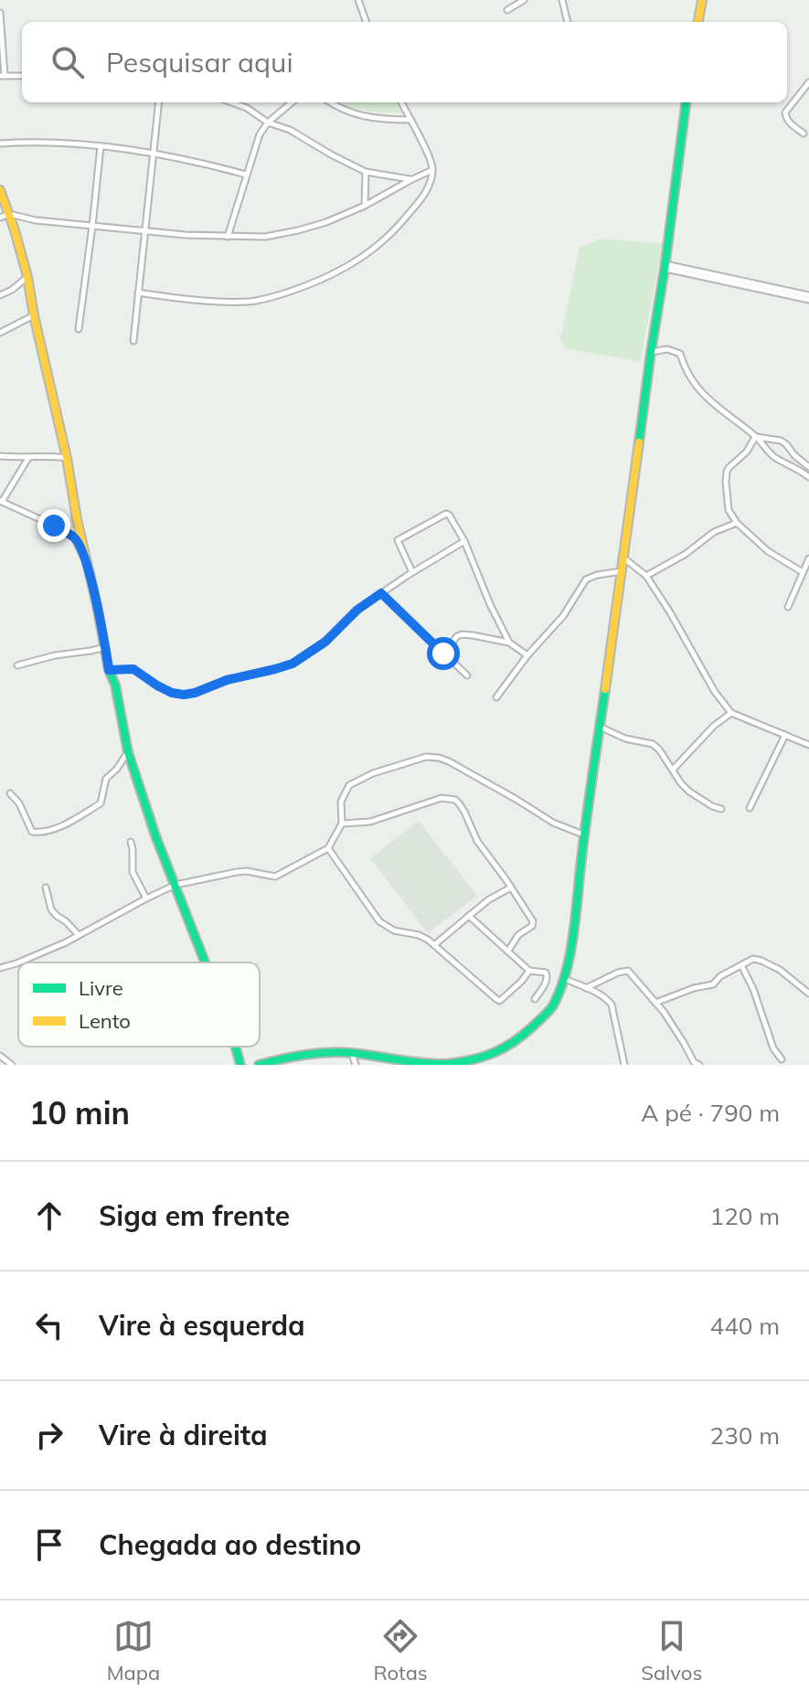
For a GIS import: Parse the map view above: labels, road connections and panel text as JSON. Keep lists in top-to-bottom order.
{
  "legend": ["Livre", "Lento"],
  "page": {
    "search": "Pesquisar aqui",
    "heading": ["10 min", "A pé · 790 m"],
    "list": [
      ["Siga em frente", "120 m"],
      ["Vire à esquerda", "440 m"],
      ["Vire à direita", "230 m"],
      "Chegada ao destino"
    ],
    "nav": ["Mapa", "Rotas", "Salvos"]
  }
}
